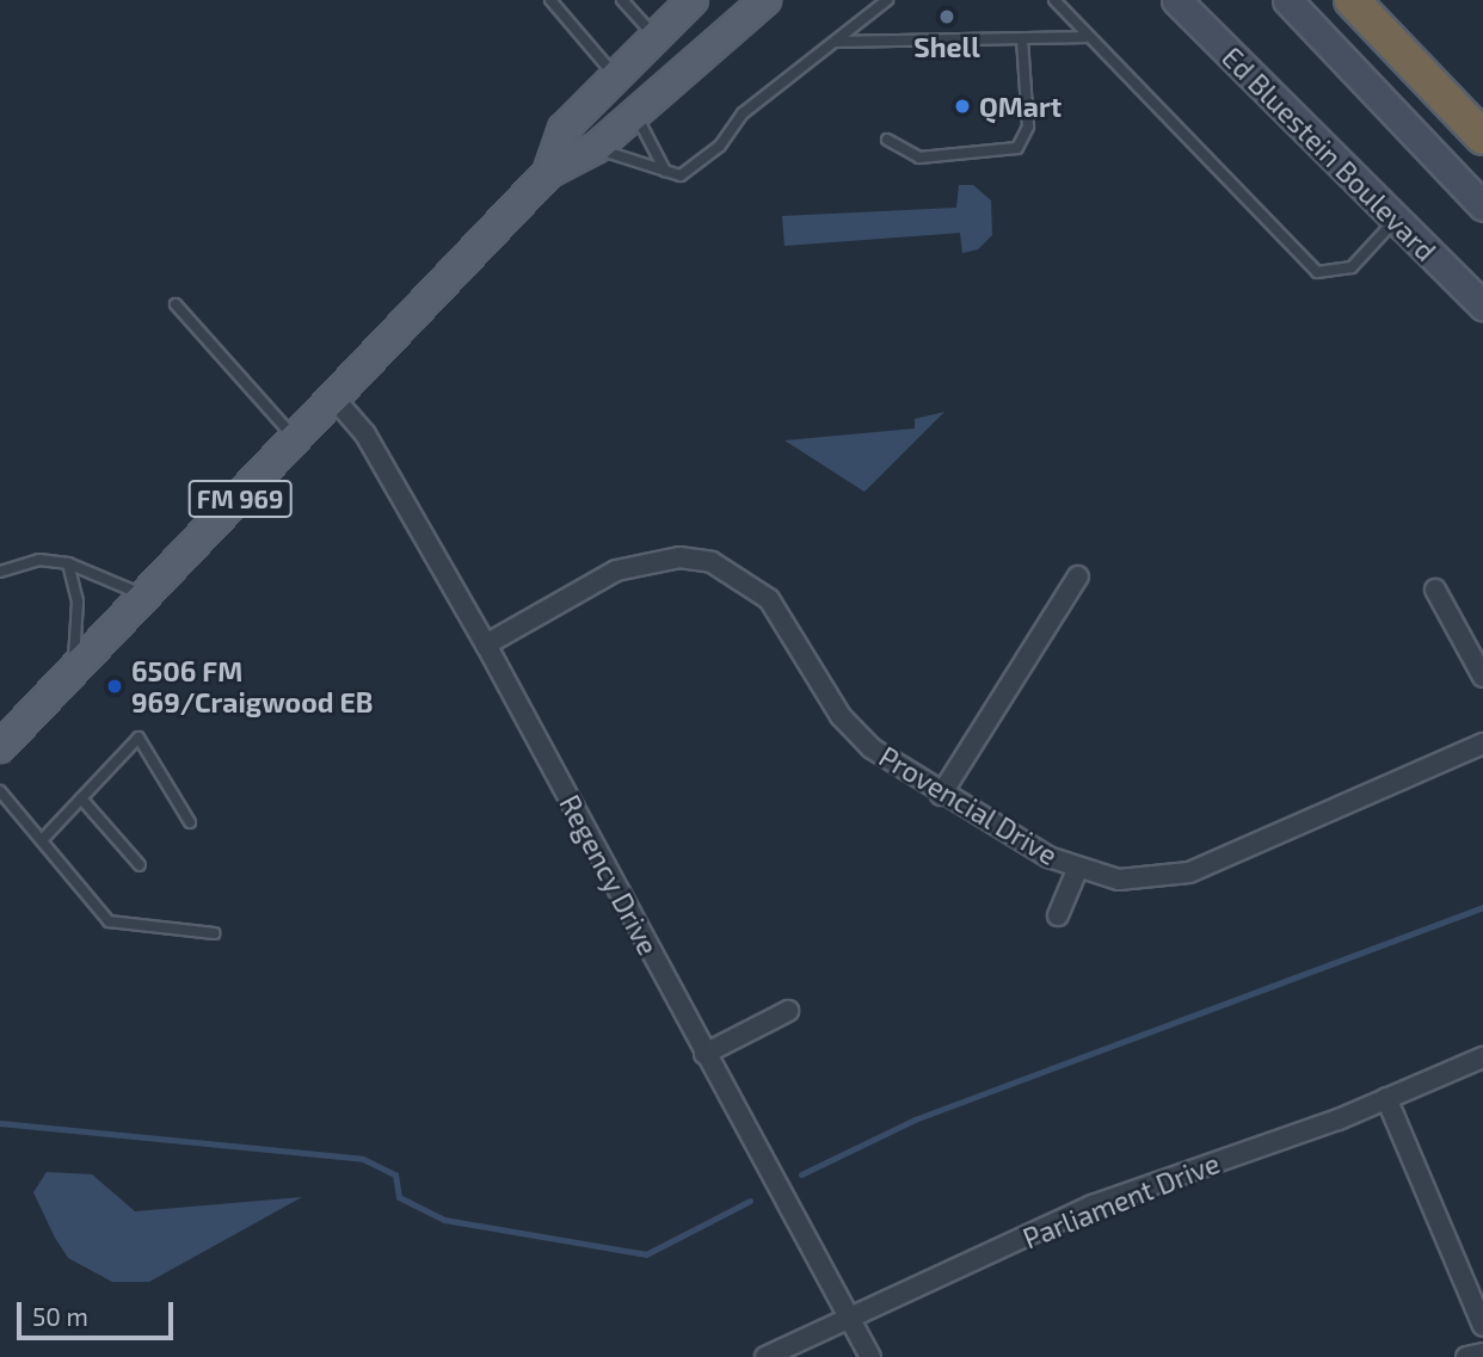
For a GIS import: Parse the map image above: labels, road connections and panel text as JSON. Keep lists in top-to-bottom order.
{
  "streets": {
    "main road": ["Ed Bluestein Boulevard", "FM 969"],
    "street": ["Provencial Drive", "Regency Drive", "Parliament Drive"]
  },
  "crossings": [
    ["FM 969", "Regency Drive"],
    ["Provencial Drive", "Regency Drive"],
    ["Regency Drive", "Parliament Drive"]
  ],
  "places": ["Shell", "QMart", "6506 FM 969/Craigwood EB"],
  "scale_bar": "50 m"
}
